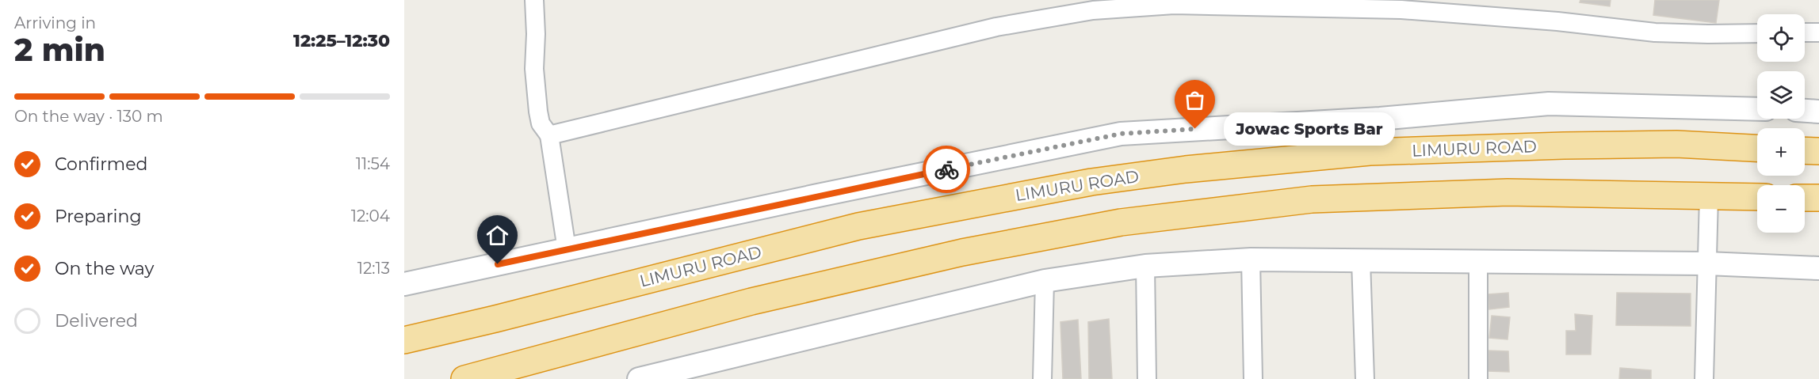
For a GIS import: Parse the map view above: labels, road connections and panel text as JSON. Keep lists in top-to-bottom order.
{
  "streets": {
    "highway": ["LIMURU ROAD"]
  },
  "places": ["Jowac Sports Bar"],
  "page": {
    "heading": ["2 min", "Arriving in", "12:25–12:30"],
    "map_buttons": ["+", "−"],
    "bar": "On the way · 130 m",
    "bubble": "Jowac Sports Bar",
    "list": [
      ["Confirmed", "11:54"],
      ["Preparing", "12:04"],
      ["On the way", "12:13"],
      "Delivered"
    ]
  }
}
